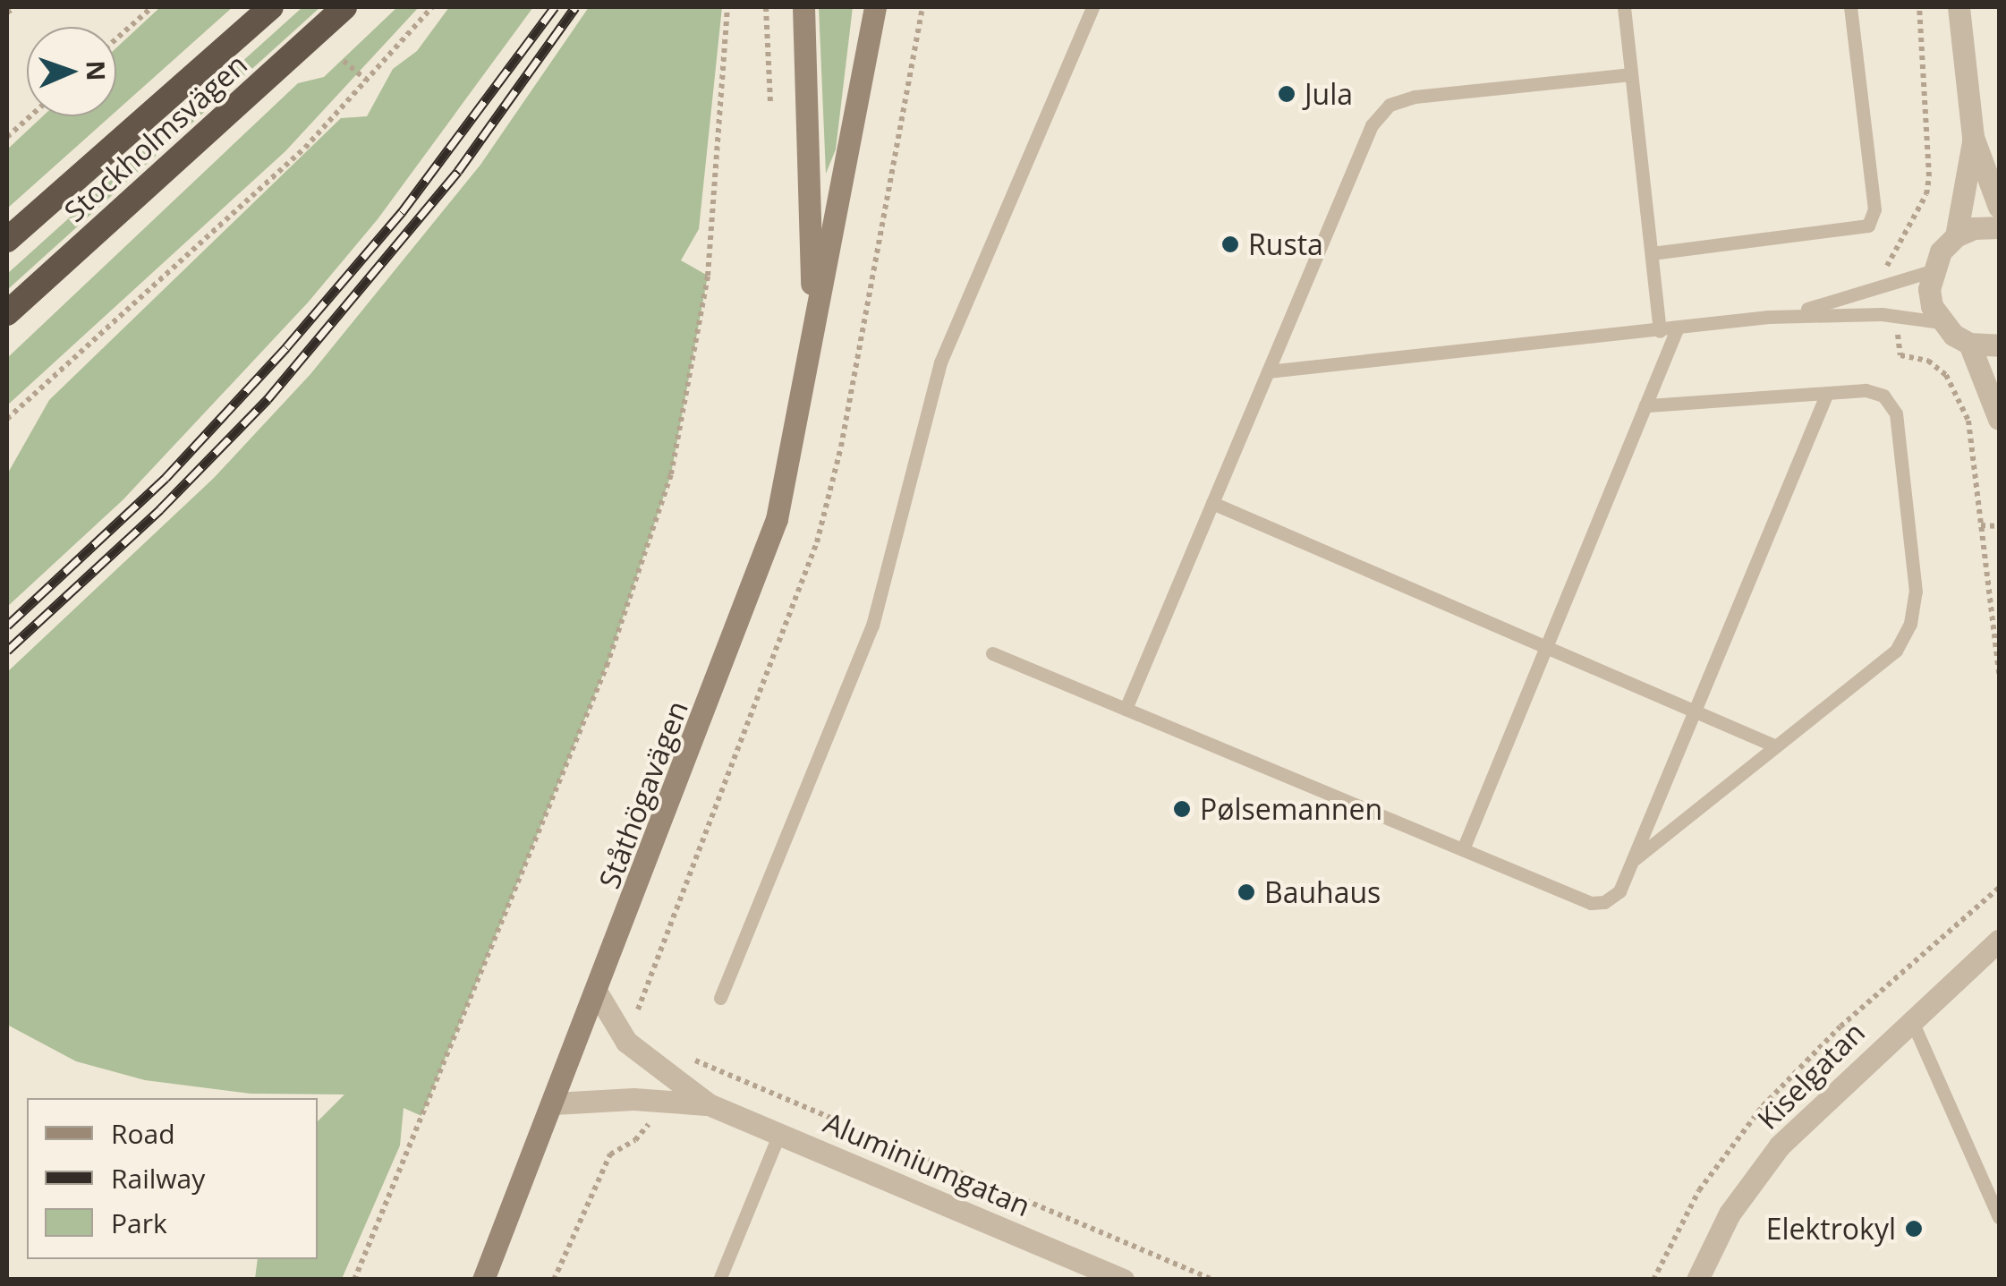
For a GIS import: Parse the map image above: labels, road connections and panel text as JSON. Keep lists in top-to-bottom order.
{
  "streets": {
    "highway": ["Stockholmsvägen"],
    "main road": ["Ståthögavägen"],
    "street": ["Kiselgatan", "Aluminiumgatan"]
  },
  "crossings": [
    ["Ståthögavägen", "Aluminiumgatan"]
  ],
  "places": [
    "Jula",
    "Rusta",
    "Pølsemannen",
    "Bauhaus",
    "Elektrokyl"
  ],
  "legend": ["Road", "Railway", "Park"],
  "north": "right"
}
